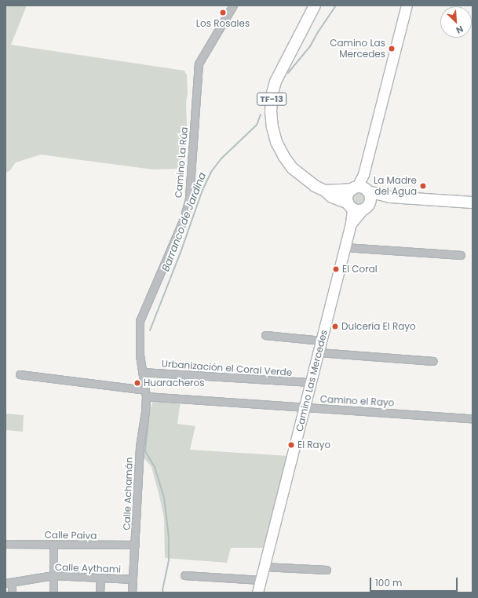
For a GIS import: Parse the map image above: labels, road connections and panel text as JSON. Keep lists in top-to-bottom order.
{
  "streets": {
    "main road": ["TF-13", "Camino Las Mercedes"],
    "street": [
      "Camino La Rúa",
      "Urbanización el Coral Verde",
      "Camino el Rayo",
      "Calle Achamán",
      "Calle Paiva",
      "Calle Aythami"
    ]
  },
  "crossings": [
    ["TF-13", "Camino Las Mercedes"],
    ["Camino La Rúa", "Urbanización el Coral Verde"],
    ["Camino La Rúa", "Camino el Rayo"],
    ["Camino La Rúa", "Calle Achamán"],
    ["Urbanización el Coral Verde", "Camino Las Mercedes"],
    ["Camino Las Mercedes", "Camino el Rayo"],
    ["Camino el Rayo", "Calle Achamán"],
    ["Calle Achamán", "Calle Paiva"],
    ["Calle Achamán", "Calle Aythami"]
  ],
  "water": ["Barranco de Jardina"],
  "places": [
    "Los Rosales",
    "Camino Las Mercedes",
    "La Madre del Agua",
    "El Coral",
    "Dulcería El Rayo",
    "Huaracheros",
    "El Rayo"
  ],
  "scale_bar": "100 m",
  "north": "bottom right"
}
